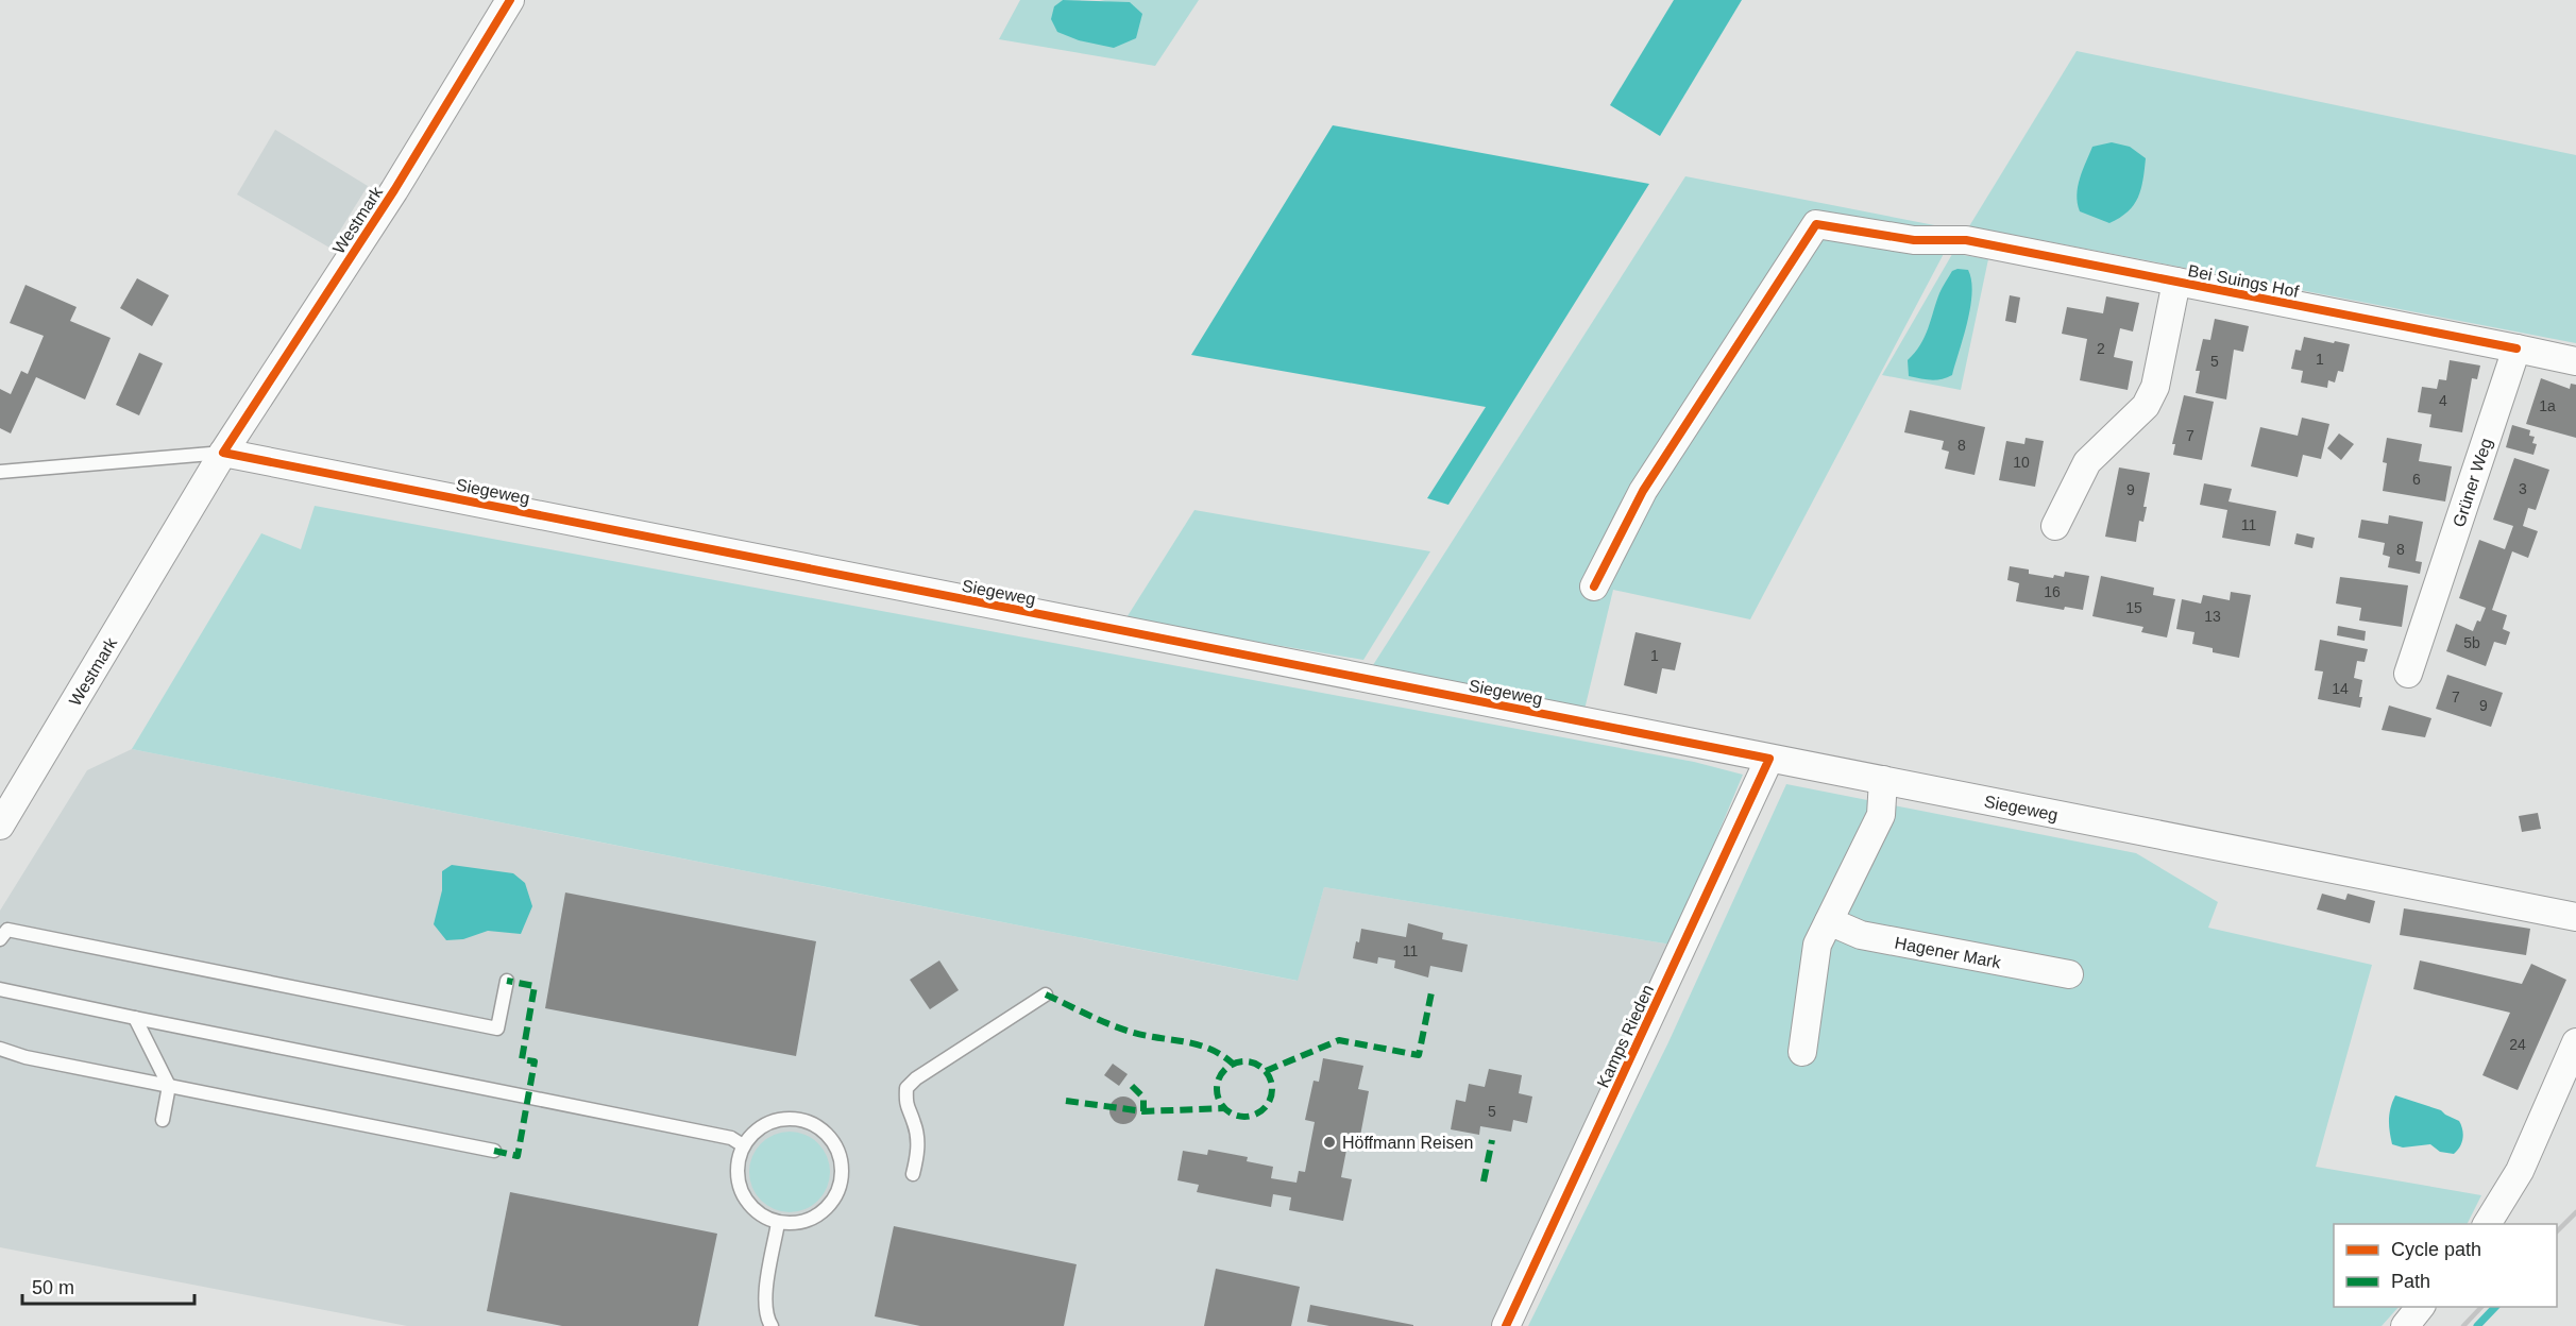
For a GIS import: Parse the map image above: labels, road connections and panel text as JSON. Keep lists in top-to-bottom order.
{
  "streets": {
    "street": [
      "Westmark",
      "Bei Suings Hof",
      "Grüner Weg",
      "Siegeweg",
      "Hagener Mark",
      "Kamps Rieden"
    ]
  },
  "crossings": [
    ["Westmark", "Siegeweg"],
    ["Bei Suings Hof", "Grüner Weg"],
    ["Siegeweg", "Kamps Rieden"]
  ],
  "places": ["Höffmann Reisen"],
  "house_numbers": [
    "2",
    "1",
    "5",
    "4",
    "1a",
    "7",
    "8",
    "10",
    "6",
    "3",
    "9",
    "11",
    "8",
    "16",
    "15",
    "13",
    "5b",
    "1",
    "14",
    "7",
    "9",
    "11",
    "24",
    "5"
  ],
  "legend": ["Cycle path", "Path"],
  "scale_bar": "50 m"
}
